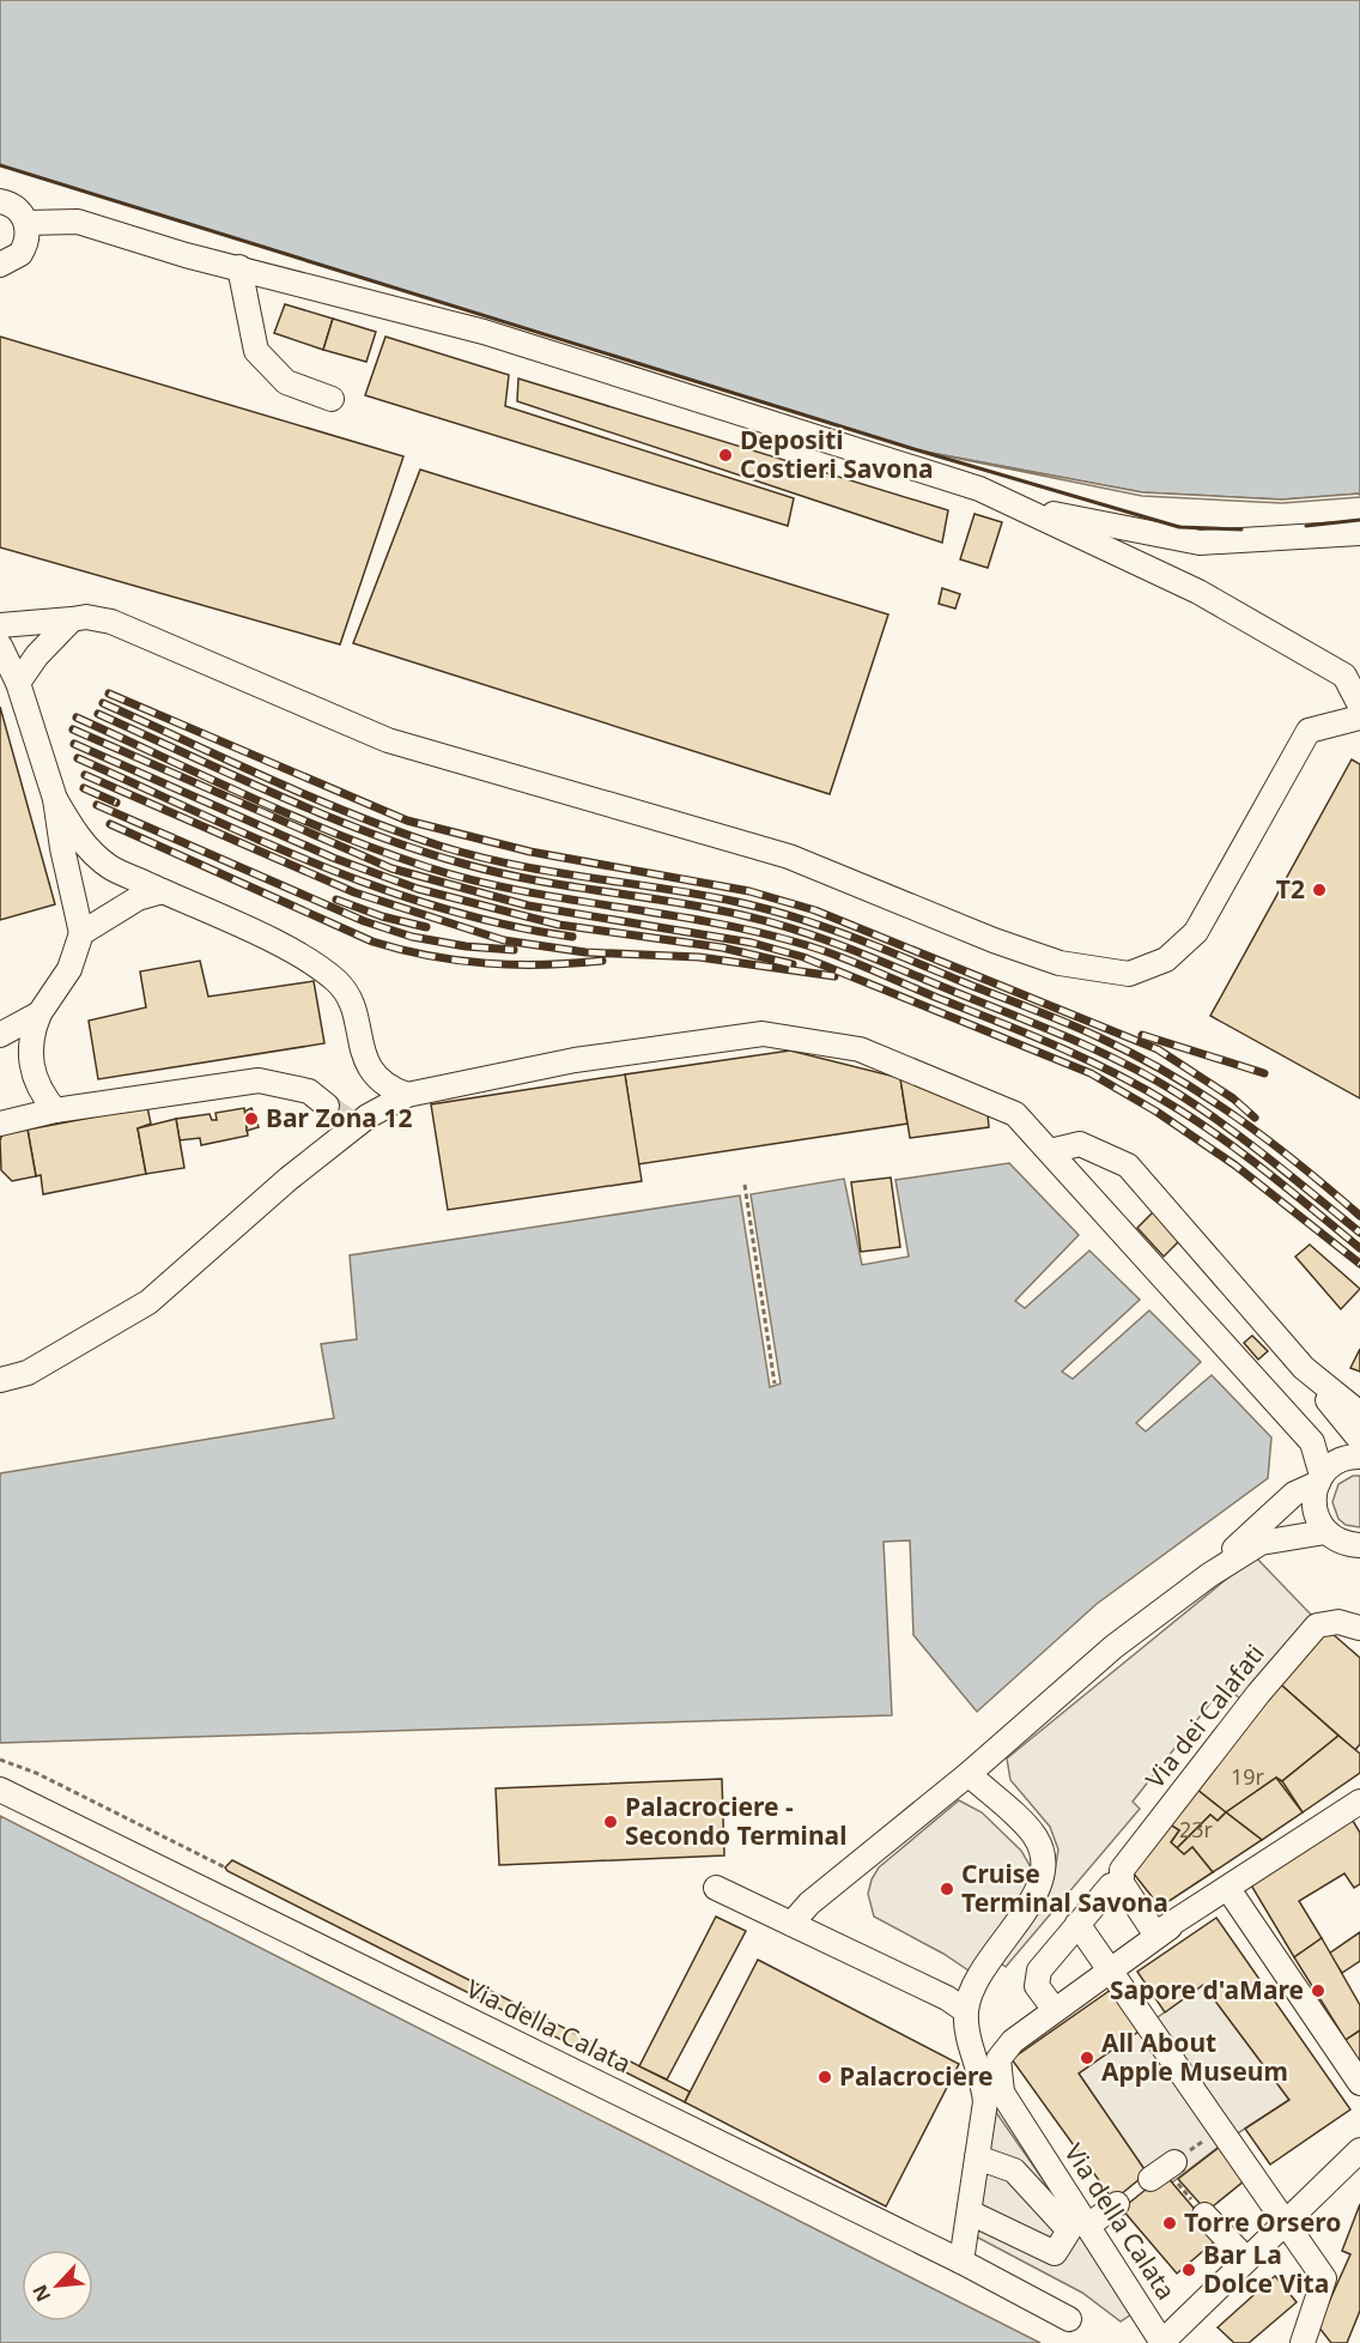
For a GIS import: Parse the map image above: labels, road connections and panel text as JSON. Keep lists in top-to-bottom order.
{
  "streets": {
    "street": ["Via dei Calafati", "Via della Calata"]
  },
  "places": [
    "Depositi Costieri Savona",
    "T2",
    "Bar Zona 12",
    "Palacrociere - Secondo Terminal",
    "Cruise Terminal Savona",
    "Sapore d'aMare",
    "All About Apple Museum",
    "Palacrociere",
    "Torre Orsero",
    "Bar La Dolce Vita"
  ],
  "house_numbers": ["19r", "23r"],
  "north": "bottom left"
}
